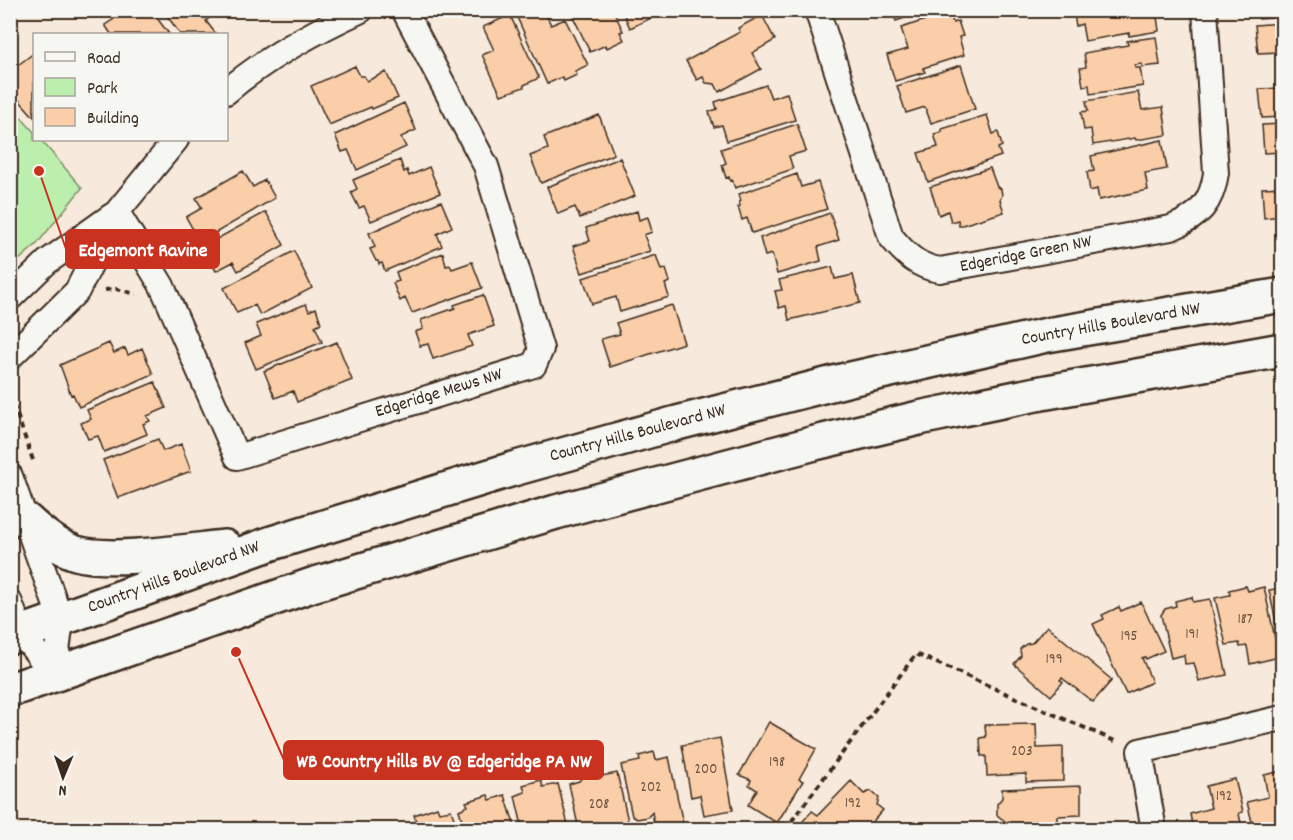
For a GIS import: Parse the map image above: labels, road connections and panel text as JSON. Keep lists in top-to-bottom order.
{
  "streets": {
    "main road": ["Country Hills Boulevard NW"],
    "street": ["Edgeridge Green NW", "Edgeridge Mews NW"]
  },
  "places": ["Edgemont Ravine", "WB Country Hills BV @ Edgeridge PA NW"],
  "house_numbers": [
    "187",
    "191",
    "195",
    "199",
    "203",
    "198",
    "200",
    "202",
    "192",
    "192",
    "208"
  ],
  "legend": ["Road", "Park", "Building"],
  "north": "bottom"
}
